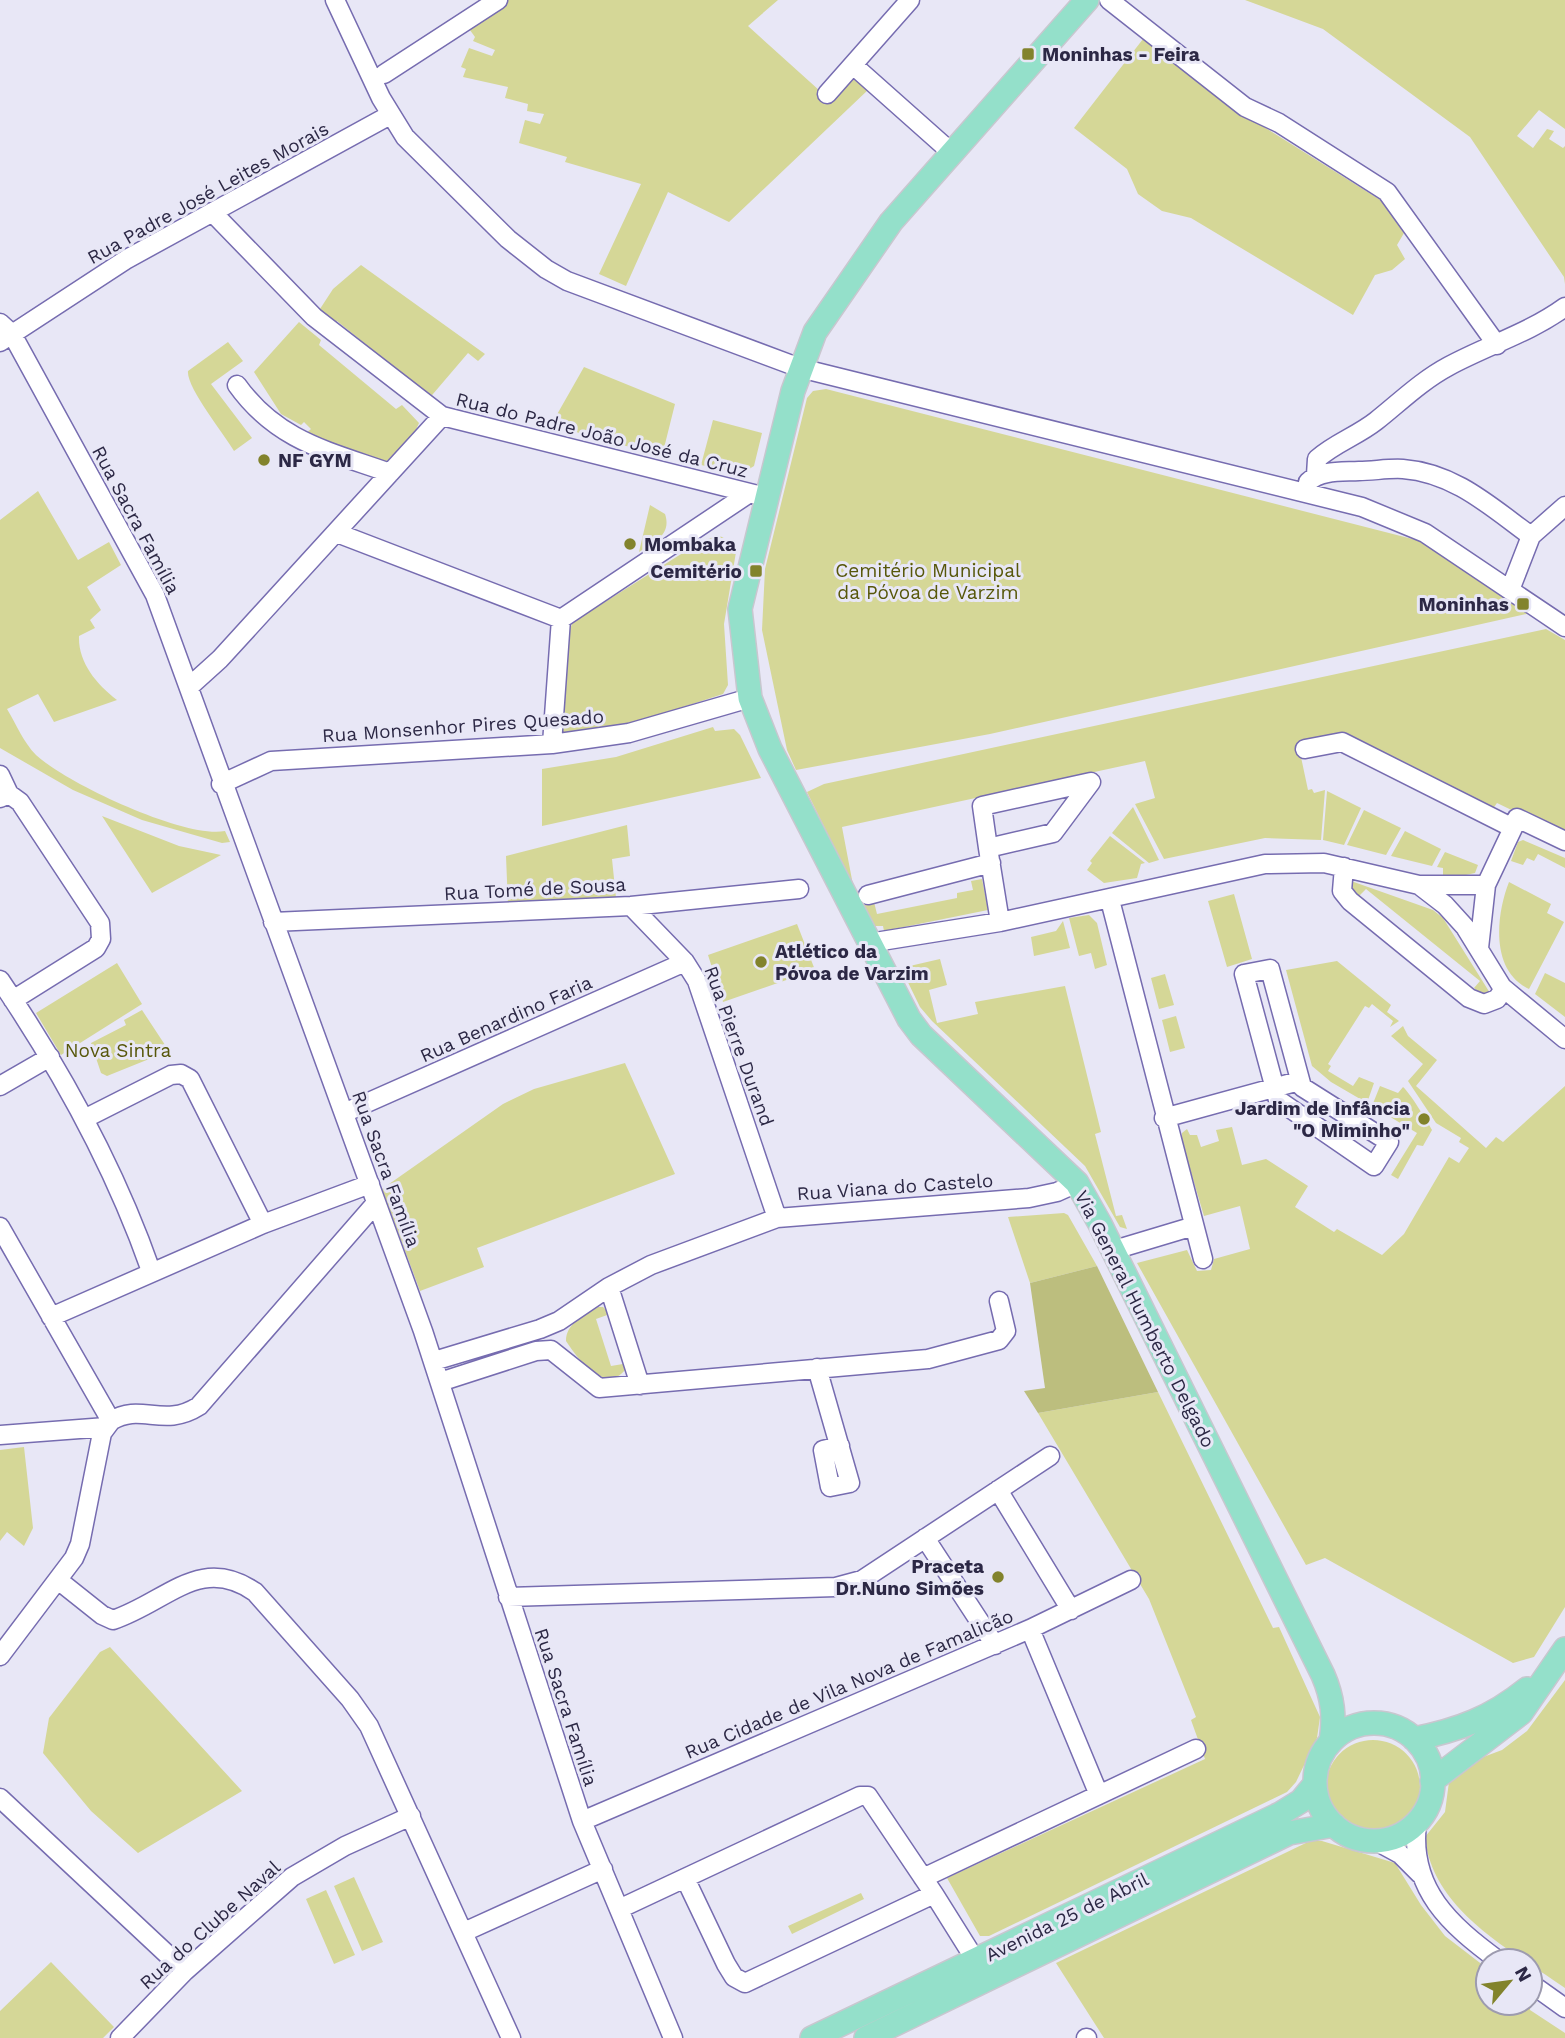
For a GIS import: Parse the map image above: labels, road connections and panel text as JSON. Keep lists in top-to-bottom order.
{
  "streets": {
    "main road": ["Via General Humberto Delgado", "Avenida 25 de Abril"],
    "street": [
      "Rua Padre José Leites Morais",
      "Rua do Padre João José da Cruz",
      "Rua Sacra Família",
      "Rua Monsenhor Pires Quesado",
      "Rua Tomé de Sousa",
      "Rua Benardino Faria",
      "Rua Pierre Durand",
      "Rua Viana do Castelo",
      "Rua Cidade de Vila Nova de Famalicão",
      "Rua do Clube Naval"
    ]
  },
  "crossings": [
    ["Rua Padre José Leites Morais", "Rua do Padre João José da Cruz"],
    ["Rua Padre José Leites Morais", "Rua Sacra Família"],
    ["Rua do Padre João José da Cruz", "Via General Humberto Delgado"],
    ["Rua Sacra Família", "Rua Monsenhor Pires Quesado"],
    ["Rua Sacra Família", "Rua Tomé de Sousa"],
    ["Rua Sacra Família", "Rua Benardino Faria"],
    ["Rua Sacra Família", "Rua Viana do Castelo"],
    ["Rua Sacra Família", "Rua Cidade de Vila Nova de Famalicão"],
    ["Rua Monsenhor Pires Quesado", "Via General Humberto Delgado"],
    ["Rua Tomé de Sousa", "Rua Pierre Durand"],
    ["Rua Benardino Faria", "Rua Pierre Durand"],
    ["Rua Pierre Durand", "Rua Viana do Castelo"],
    ["Rua Viana do Castelo", "Via General Humberto Delgado"],
    ["Via General Humberto Delgado", "Avenida 25 de Abril"]
  ],
  "parks": ["Cemitério Municipal da Póvoa de Varzim", "Nova Sintra"],
  "places": {
    "transit": ["Moninhas - Feira", "Cemitério", "Moninhas"],
    "other": [
      "NF GYM",
      "Mombaka",
      "Atlético da Póvoa de Varzim",
      "Jardim de Infância \"O Miminho\"",
      "Praceta Dr.Nuno Simões"
    ]
  },
  "north": "top right"
}
